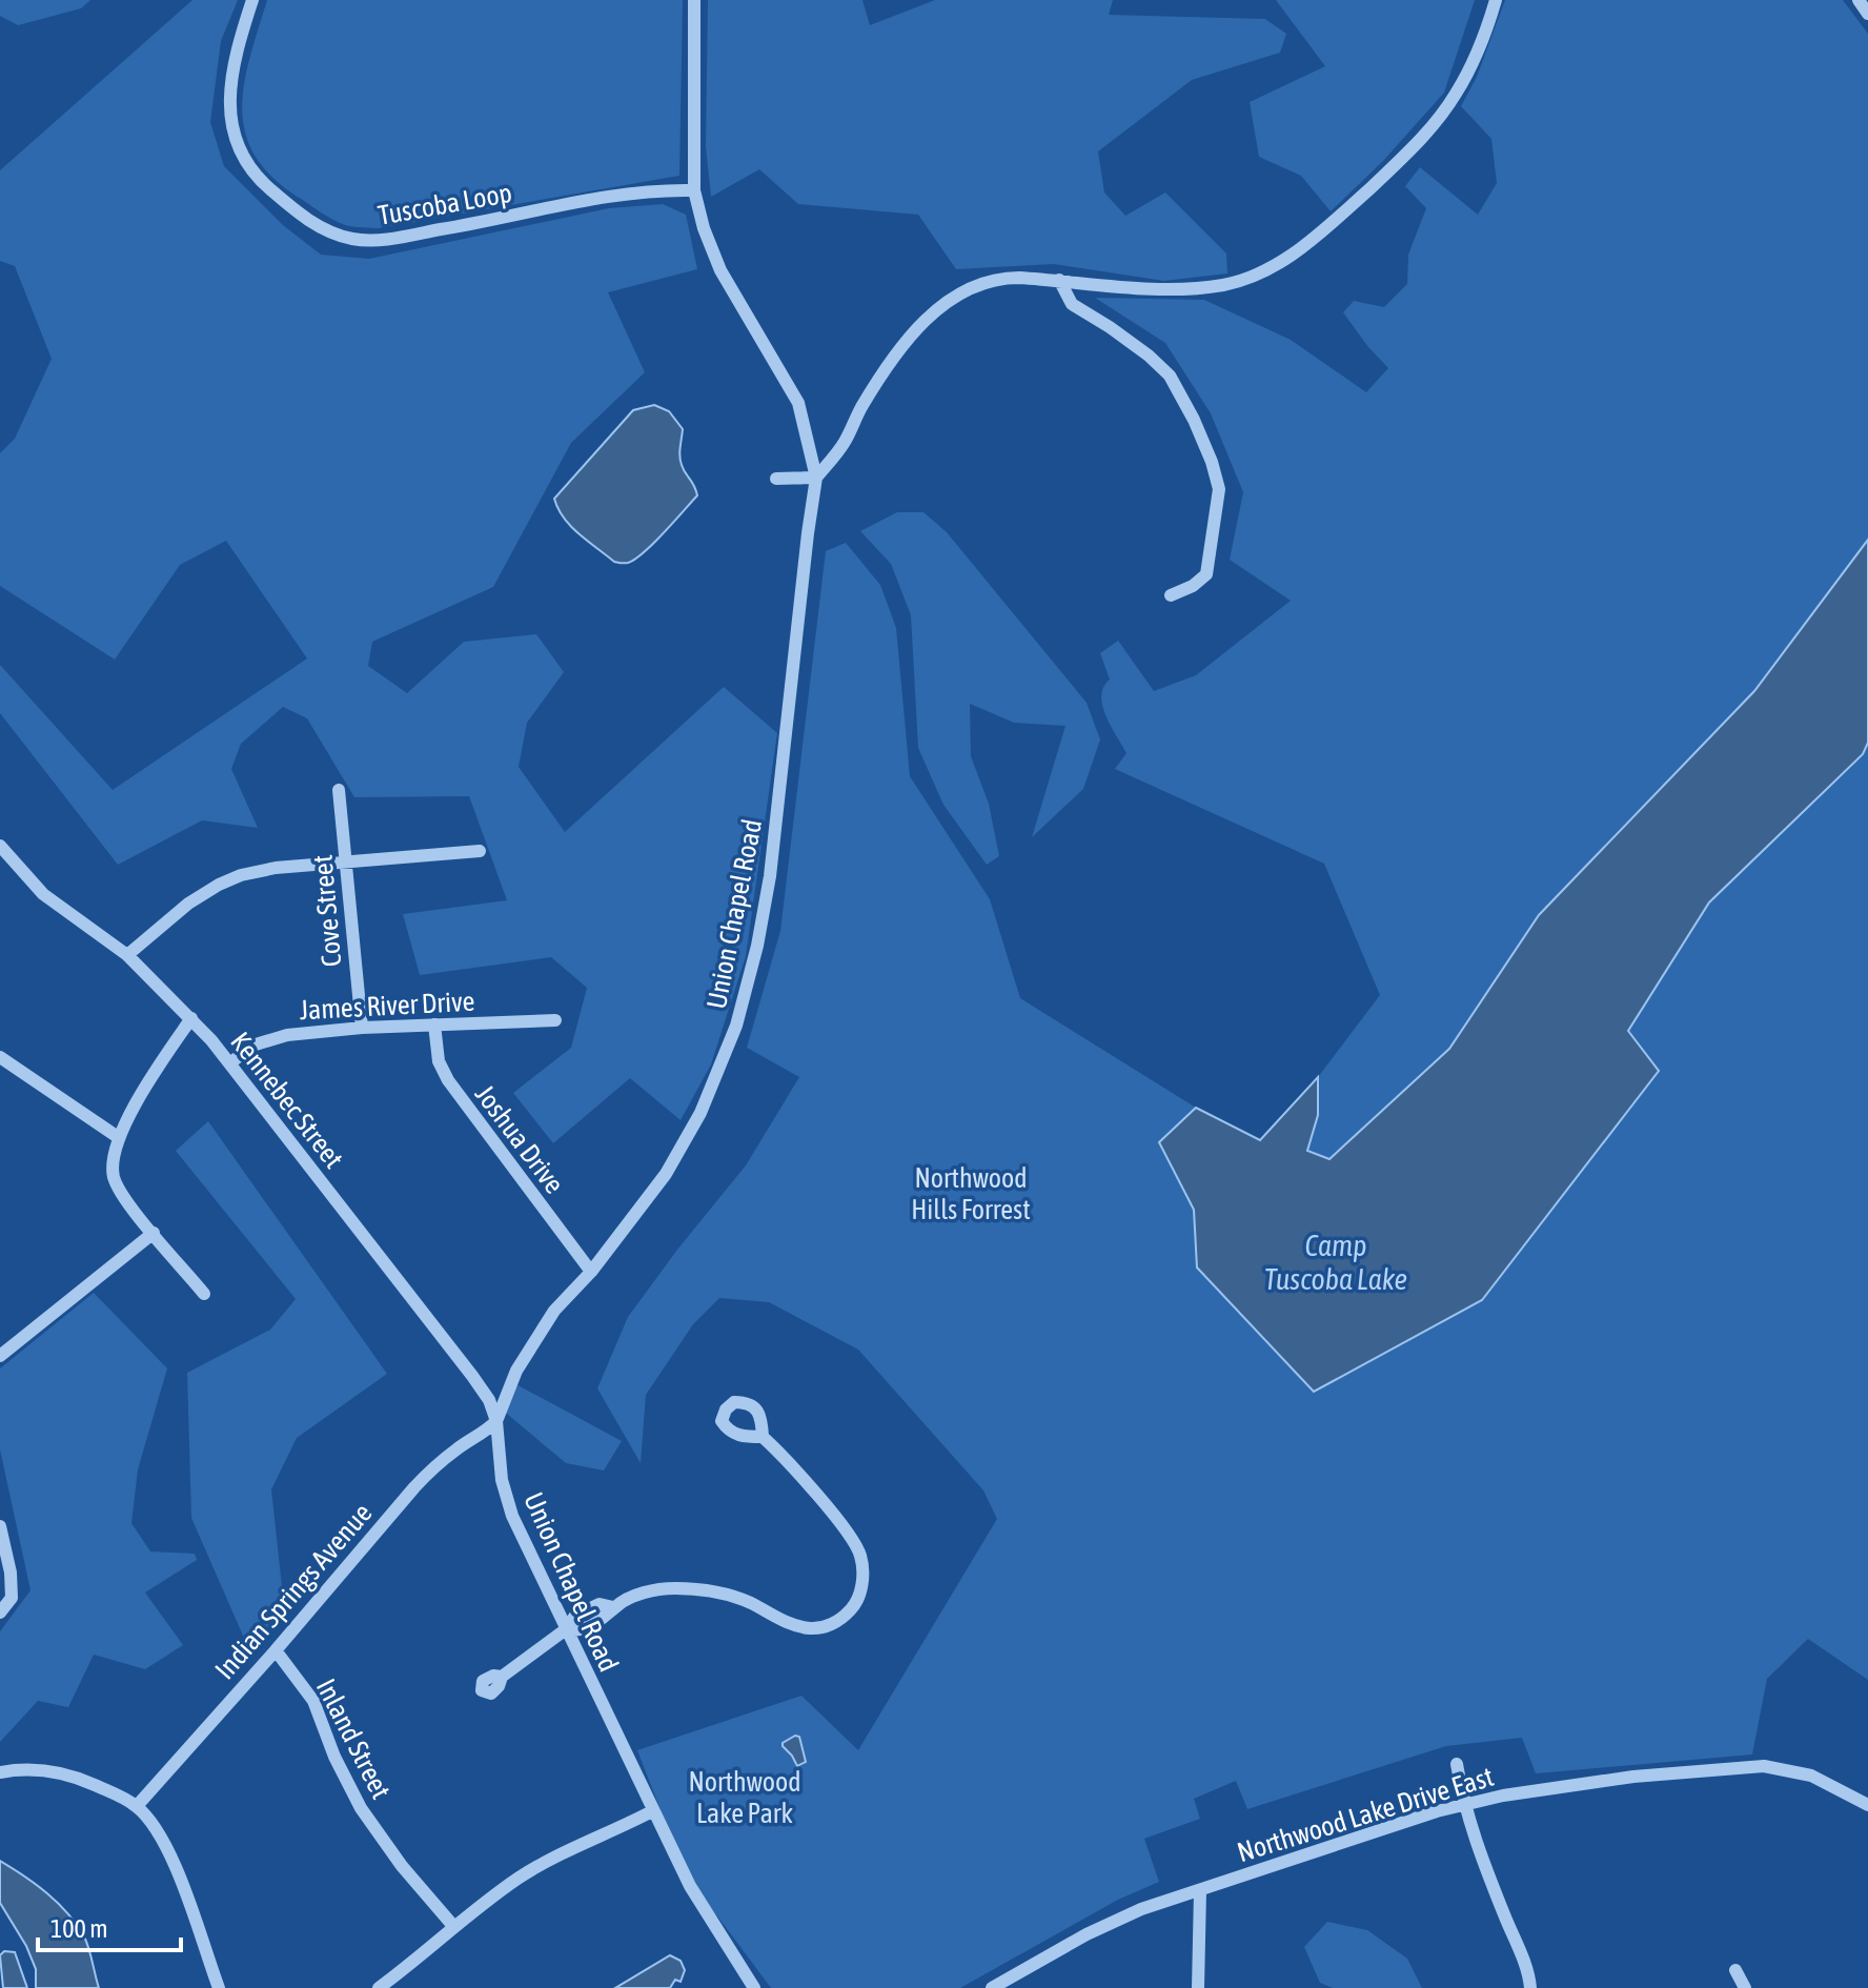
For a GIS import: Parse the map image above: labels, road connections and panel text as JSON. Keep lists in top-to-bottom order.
{
  "streets": {
    "street": [
      "Tuscoba Loop",
      "Cove Street",
      "Union Chapel Road",
      "James River Drive",
      "Kennebec Street",
      "Joshua Drive",
      "Indian Springs Avenue",
      "Inland Street",
      "Northwood Lake Drive East"
    ]
  },
  "crossings": [
    ["Tuscoba Loop", "Union Chapel Road"],
    ["Cove Street", "James River Drive"],
    ["Union Chapel Road", "Kennebec Street"],
    ["Union Chapel Road", "Joshua Drive"],
    ["Union Chapel Road", "Indian Springs Avenue"],
    ["James River Drive", "Kennebec Street"],
    ["James River Drive", "Joshua Drive"],
    ["Kennebec Street", "Indian Springs Avenue"],
    ["Indian Springs Avenue", "Inland Street"]
  ],
  "water": ["Camp Tuscoba Lake"],
  "parks": ["Northwood Hills Forrest", "Northwood Lake Park"],
  "scale_bar": "100 m"
}
